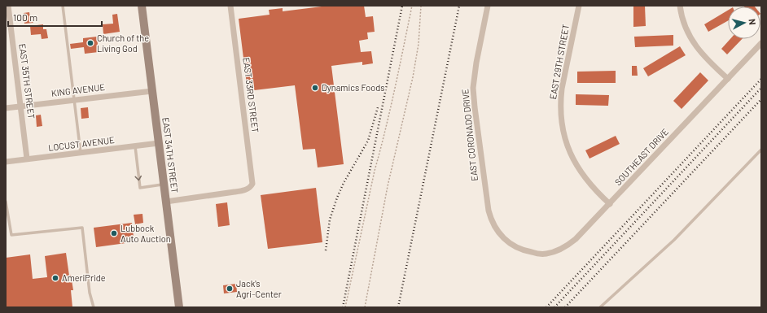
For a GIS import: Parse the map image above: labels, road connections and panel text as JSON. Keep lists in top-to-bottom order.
{
  "streets": {
    "main road": ["EAST 34TH STREET"],
    "street": [
      "EAST 29TH STREET",
      "EAST 35TH STREET",
      "KING AVENUE",
      "EAST 33RD STREET",
      "EAST CORONADO DRIVE",
      "LOCUST AVENUE",
      "SOUTHEAST DRIVE"
    ]
  },
  "crossings": [
    ["EAST 29TH STREET", "SOUTHEAST DRIVE"],
    ["EAST 35TH STREET", "KING AVENUE"],
    ["EAST 35TH STREET", "LOCUST AVENUE"],
    ["KING AVENUE", "EAST 34TH STREET"],
    ["EAST 33RD STREET", "EAST 34TH STREET"],
    ["EAST CORONADO DRIVE", "SOUTHEAST DRIVE"],
    ["LOCUST AVENUE", "EAST 34TH STREET"]
  ],
  "places": [
    "Church of the Living God",
    "Dynamics Foods",
    "Lubbock Auto Auction",
    "AmeriPride",
    "Jack's Agri-Center"
  ],
  "scale_bar": "100 m",
  "north": "right"
}
